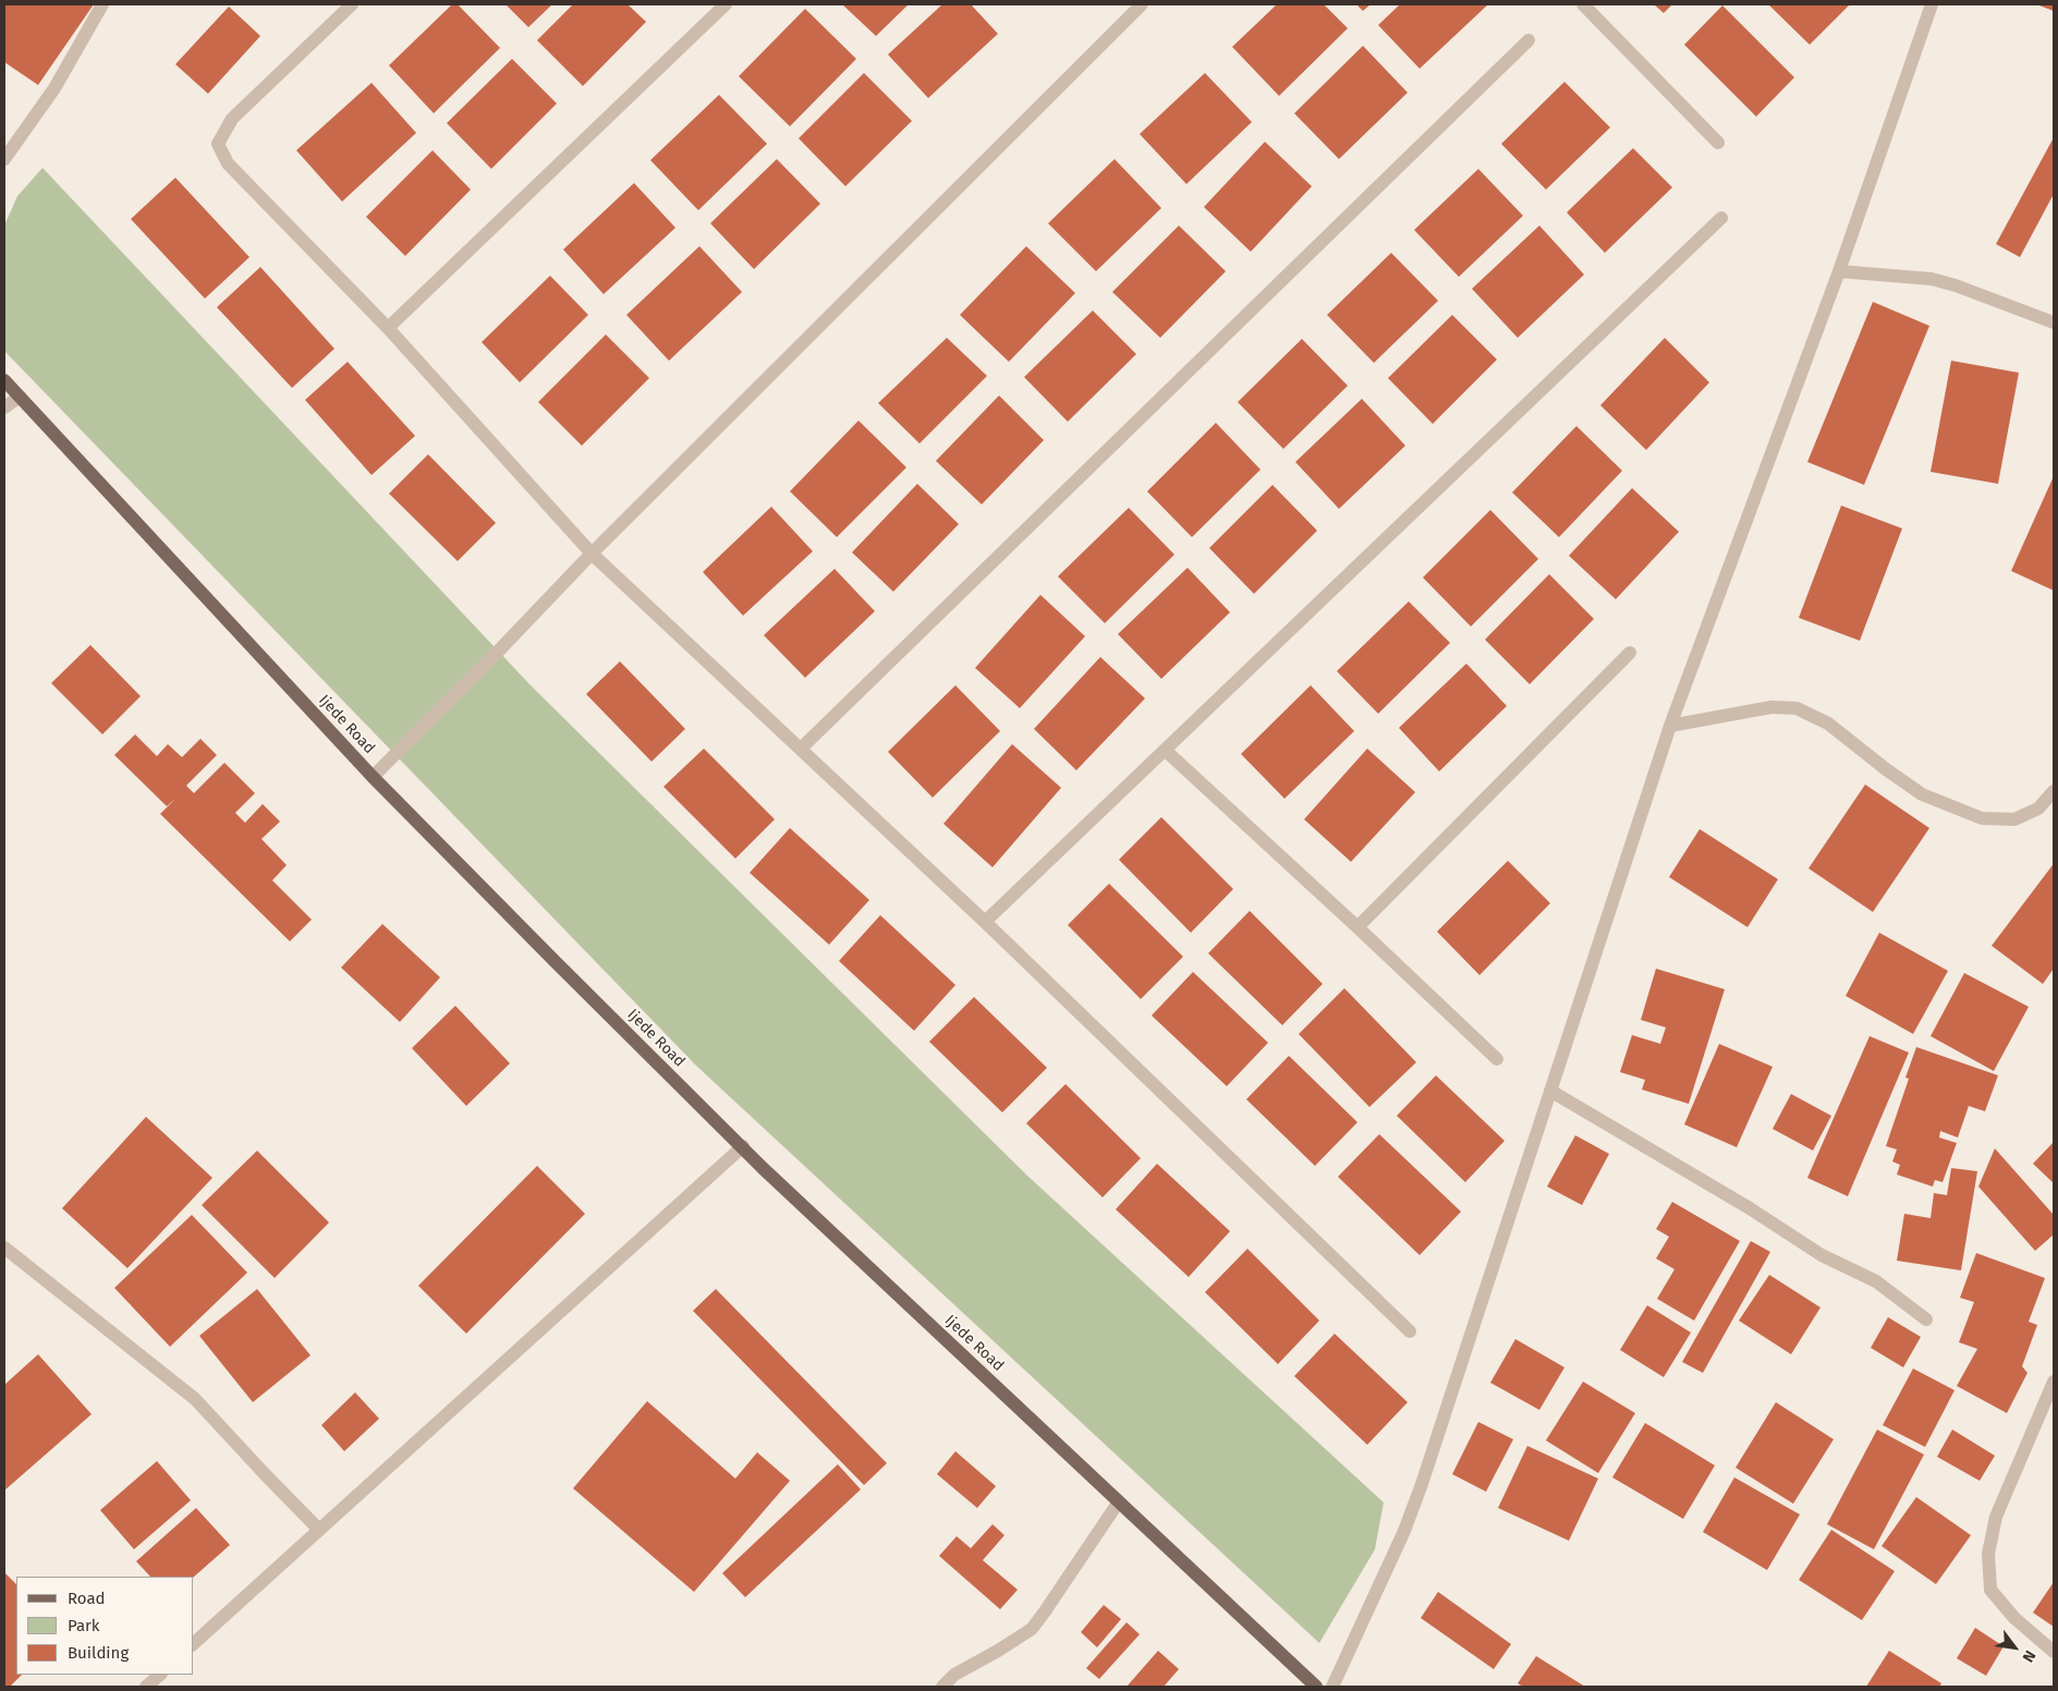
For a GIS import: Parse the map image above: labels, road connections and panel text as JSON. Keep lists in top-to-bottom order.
{
  "streets": {
    "main road": ["Ijede Road"]
  },
  "legend": ["Road", "Park", "Building"],
  "north": "bottom right"
}
